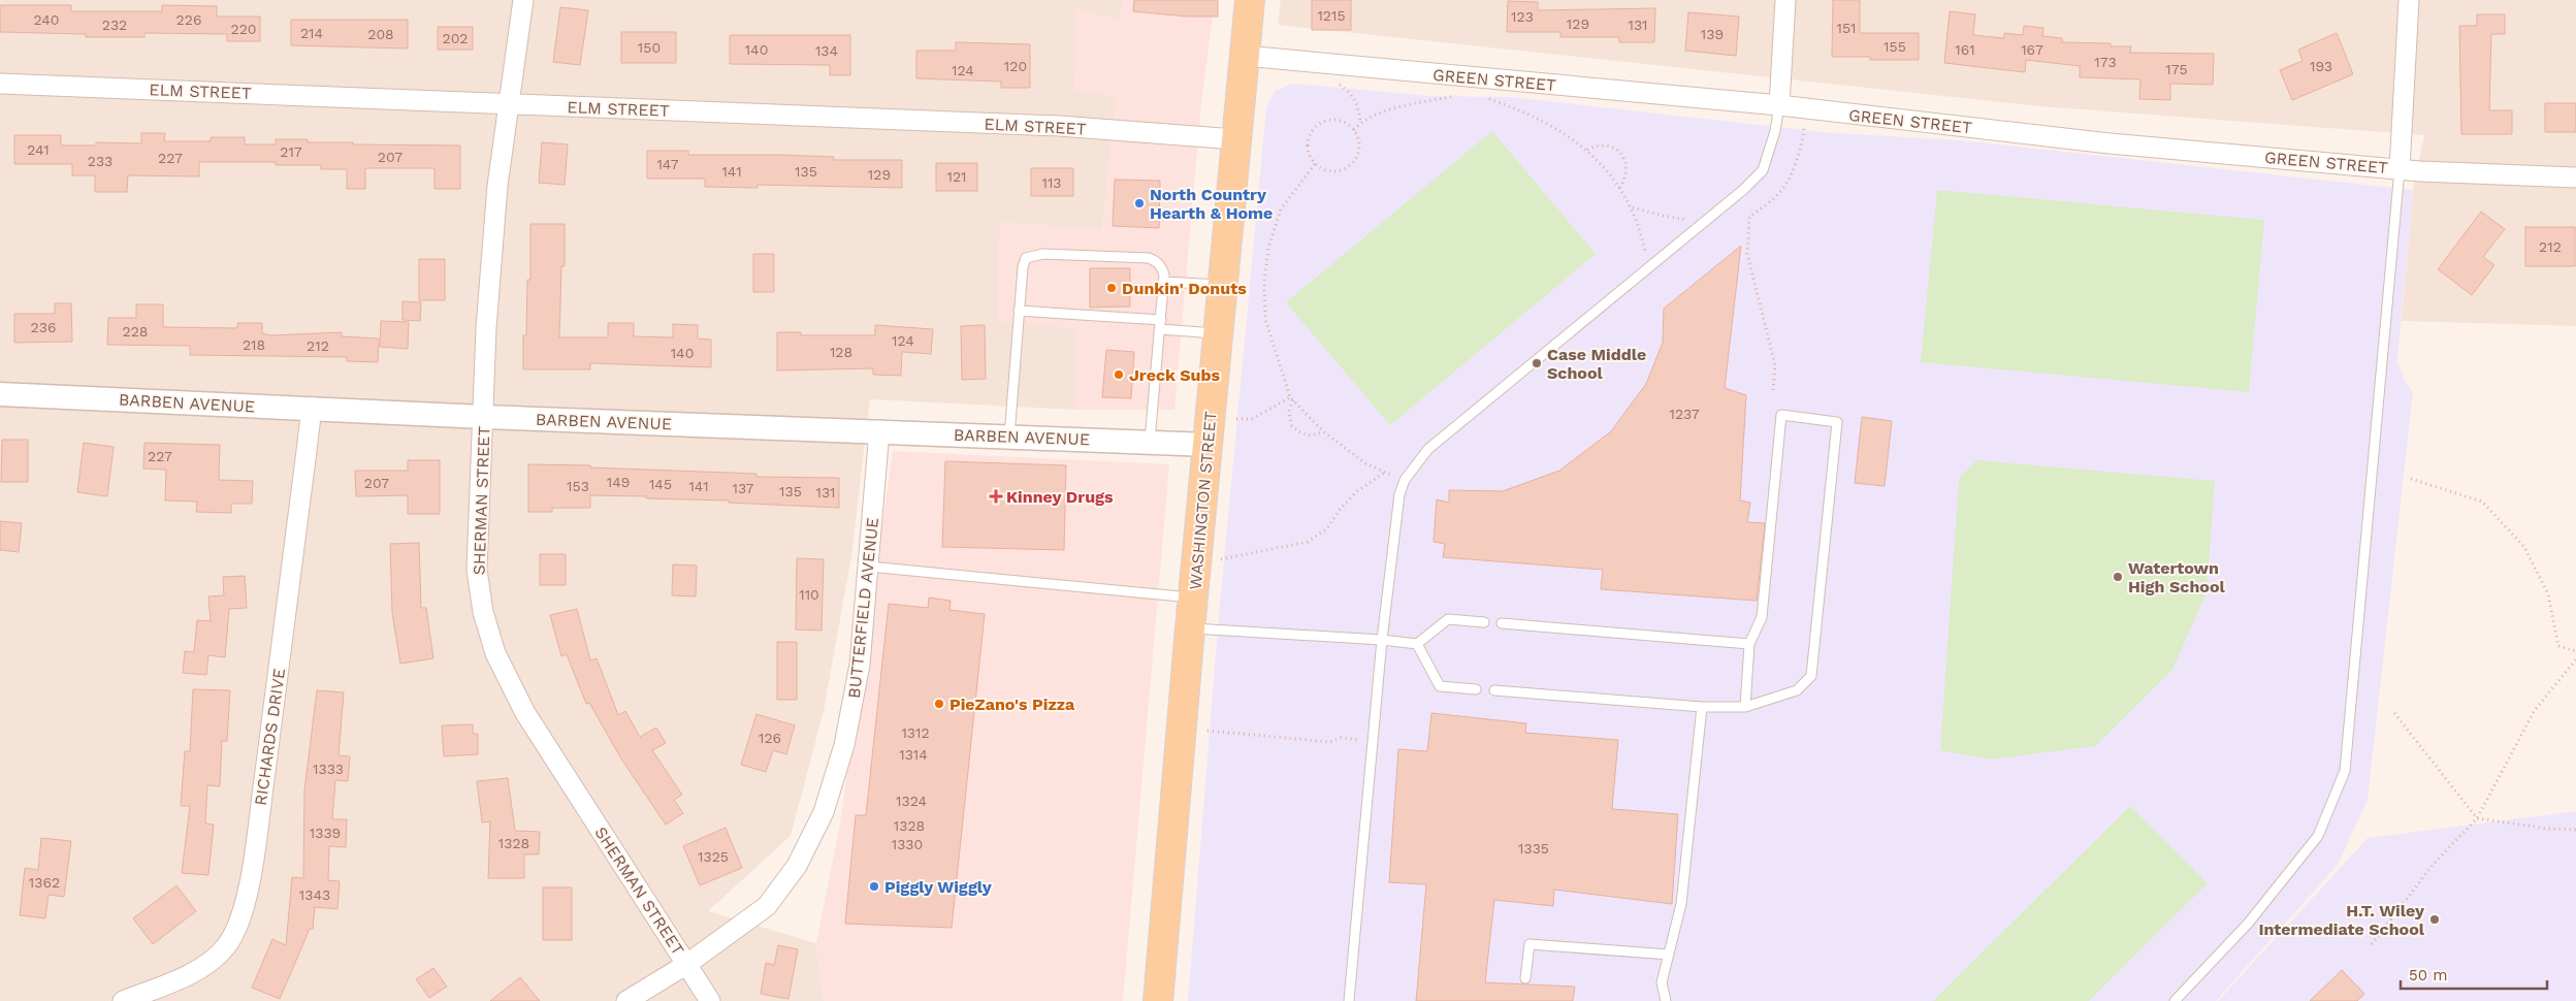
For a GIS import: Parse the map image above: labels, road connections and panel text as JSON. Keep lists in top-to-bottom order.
{
  "streets": {
    "main road": ["WASHINGTON STREET"],
    "street": [
      "GREEN STREET",
      "ELM STREET",
      "BARBEN AVENUE",
      "SHERMAN STREET",
      "BUTTERFIELD AVENUE",
      "RICHARDS DRIVE"
    ]
  },
  "crossings": [
    ["GREEN STREET", "WASHINGTON STREET"],
    ["ELM STREET", "SHERMAN STREET"],
    ["ELM STREET", "WASHINGTON STREET"],
    ["BARBEN AVENUE", "SHERMAN STREET"],
    ["BARBEN AVENUE", "WASHINGTON STREET"],
    ["BARBEN AVENUE", "BUTTERFIELD AVENUE"],
    ["BARBEN AVENUE", "RICHARDS DRIVE"],
    ["SHERMAN STREET", "BUTTERFIELD AVENUE"]
  ],
  "places": {
    "other": [
      "North Country Hearth & Home",
      "Dunkin' Donuts",
      "Case Middle School",
      "Jreck Subs",
      "Watertown High School",
      "PieZano's Pizza",
      "Piggly Wiggly",
      "H.T. Wiley Intermediate School"
    ],
    "health": ["Kinney Drugs"]
  },
  "house_numbers": [
    "1215",
    "123",
    "240",
    "226",
    "129",
    "232",
    "131",
    "151",
    "220",
    "214",
    "208",
    "139",
    "202",
    "155",
    "150",
    "140",
    "161",
    "167",
    "134",
    "173",
    "120",
    "193",
    "175",
    "124",
    "241",
    "217",
    "207",
    "227",
    "233",
    "147",
    "141",
    "135",
    "129",
    "121",
    "113",
    "212",
    "236",
    "228",
    "124",
    "218",
    "212",
    "128",
    "140",
    "1237",
    "227",
    "149",
    "207",
    "145",
    "153",
    "141",
    "137",
    "135",
    "131",
    "110",
    "1312",
    "126",
    "1314",
    "1333",
    "1324",
    "1328",
    "1339",
    "1328",
    "1330",
    "1335",
    "1325",
    "1362",
    "1343"
  ],
  "scale_bar": "50 m"
}
